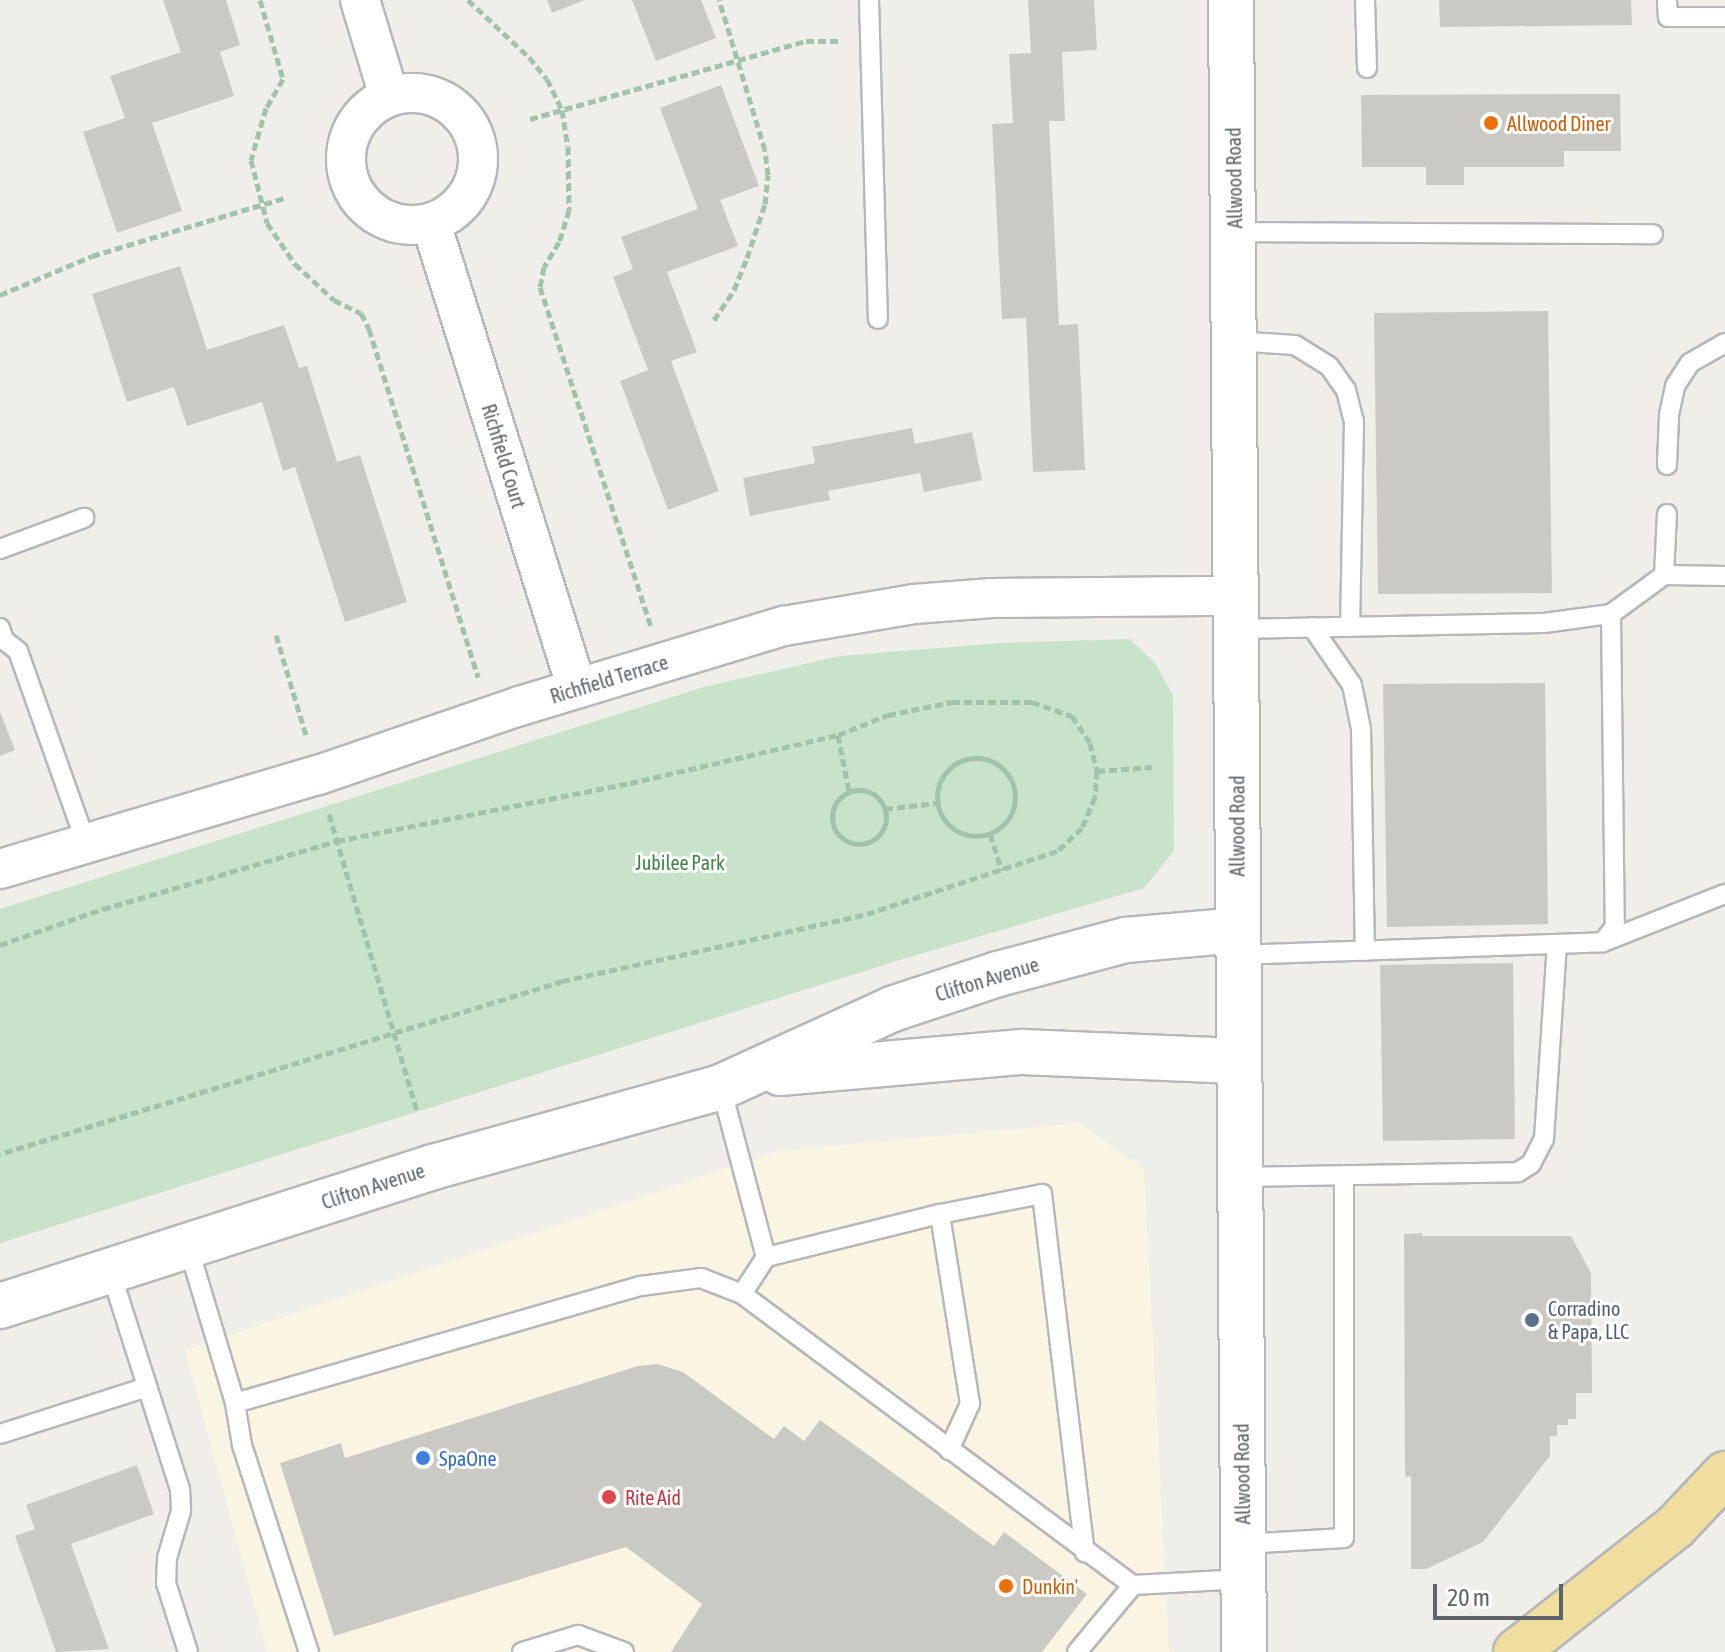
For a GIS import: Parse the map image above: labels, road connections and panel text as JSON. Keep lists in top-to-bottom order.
{
  "streets": {
    "main road": ["Allwood Road", "Clifton Avenue"],
    "street": ["Richfield Court", "Richfield Terrace"]
  },
  "crossings": [
    ["Allwood Road", "Richfield Terrace"],
    ["Allwood Road", "Clifton Avenue"],
    ["Richfield Court", "Richfield Terrace"]
  ],
  "parks": ["Jubilee Park"],
  "places": [
    "Allwood Diner",
    "Corradino & Papa, LLC",
    "SpaOne",
    "Rite Aid",
    "Dunkin'"
  ],
  "scale_bar": "20 m"
}
